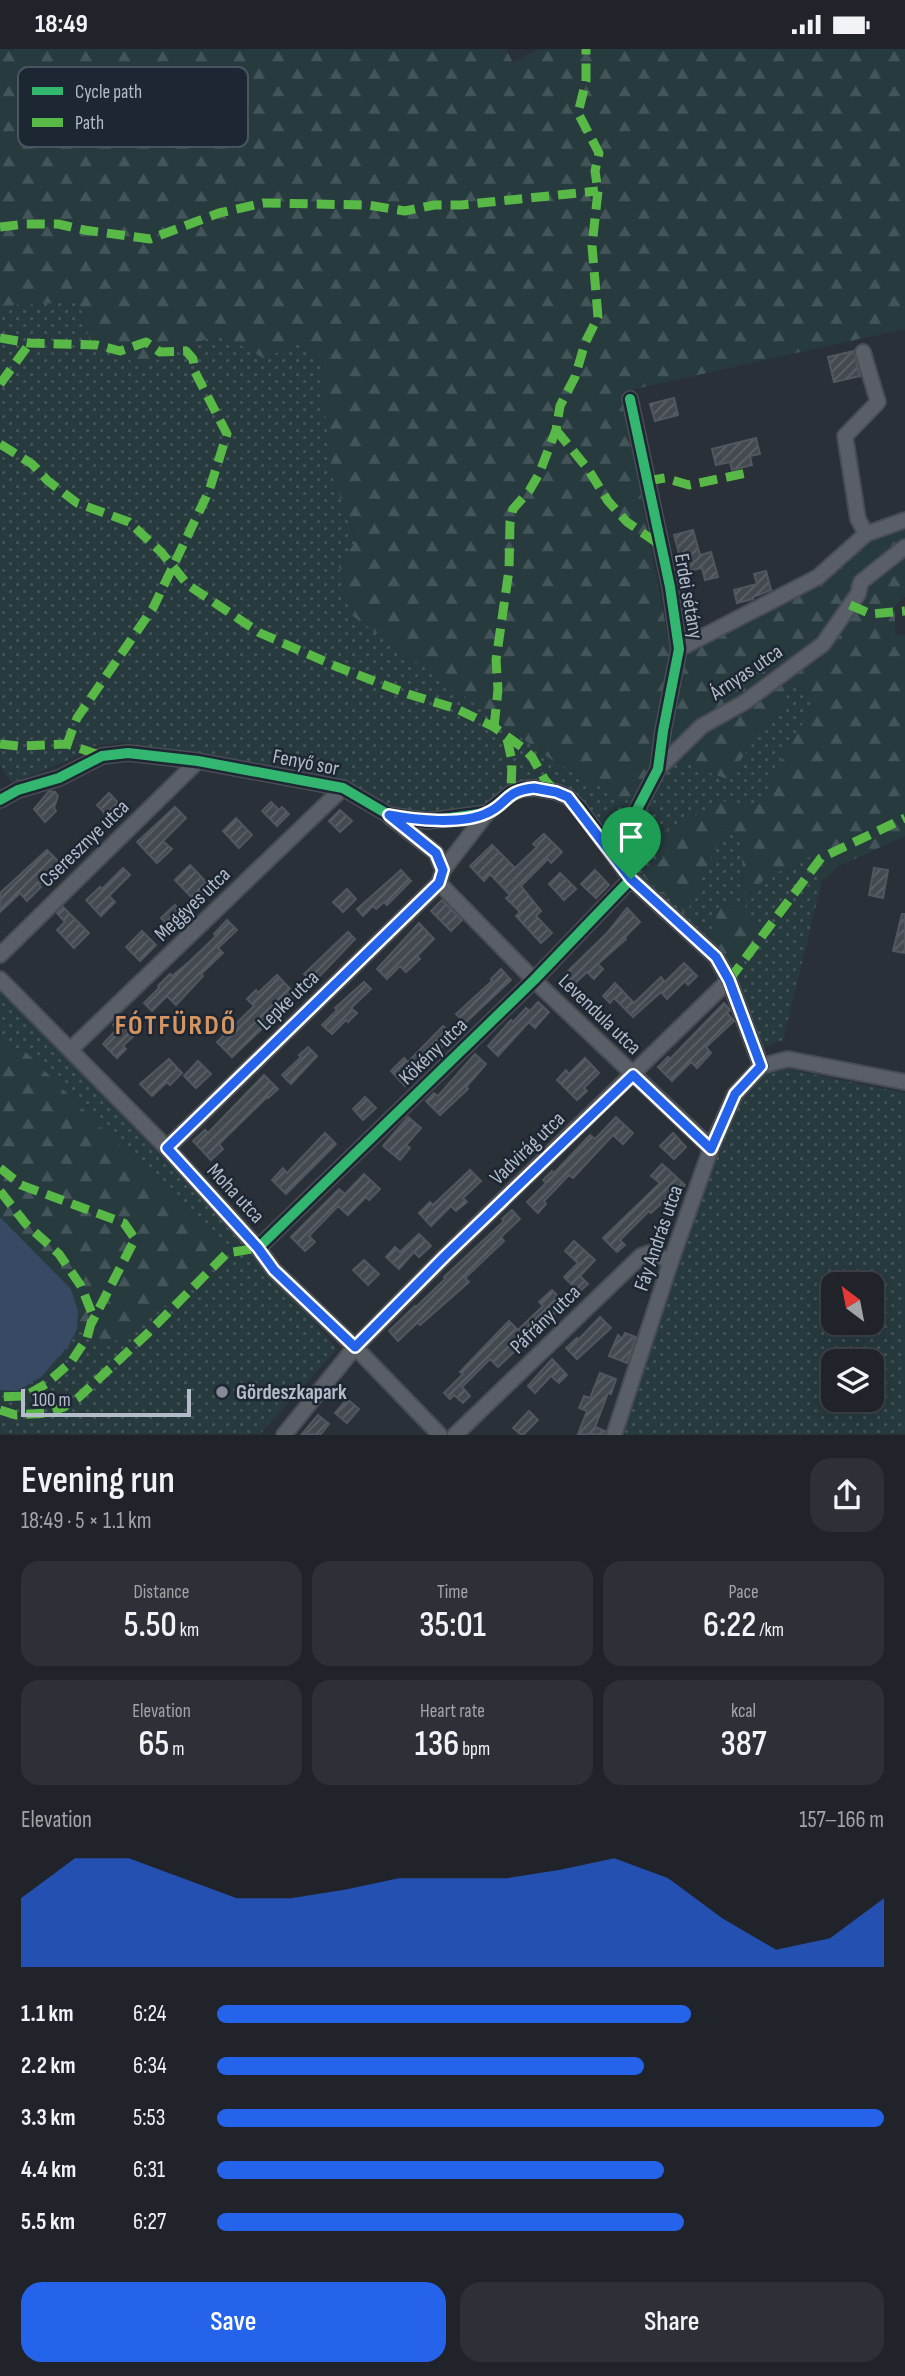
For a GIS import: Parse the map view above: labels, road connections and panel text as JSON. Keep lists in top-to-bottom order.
{
  "streets": {
    "street": [
      "Erdei sétány",
      "Árnyas utca",
      "Fenyő sor",
      "Cseresznye utca",
      "Meggyes utca",
      "Lepke utca",
      "Levendula utca",
      "Kökény utca",
      "Vadvirág utca",
      "Moha utca",
      "Fáy András utca",
      "Páfrány utca"
    ]
  },
  "crossings": [
    ["Erdei sétány", "Árnyas utca"],
    ["Erdei sétány", "Kökény utca"],
    ["Fenyő sor", "Cseresznye utca"],
    ["Fenyő sor", "Meggyes utca"],
    ["Fenyő sor", "Lepke utca"],
    ["Fenyő sor", "Levendula utca"],
    ["Meggyes utca", "Moha utca"],
    ["Lepke utca", "Levendula utca"],
    ["Lepke utca", "Moha utca"],
    ["Levendula utca", "Kökény utca"],
    ["Levendula utca", "Vadvirág utca"],
    ["Levendula utca", "Fáy András utca"],
    ["Kökény utca", "Moha utca"],
    ["Vadvirág utca", "Moha utca"],
    ["Fáy András utca", "Páfrány utca"]
  ],
  "districts": ["FÓTFÜRDŐ"],
  "places": ["Gördeszkapark"],
  "legend": ["Cycle path", "Path"],
  "scale_bar": "100 m",
  "north": "top left",
  "page": {
    "status": "18:49",
    "scale": "100 m",
    "heading": ["Evening run", "18:49 · 5 × 1.1 km"],
    "stats": [
      ["Distance", "5.50 km"],
      ["Time", "35:01"],
      ["Pace", "6:22 /km"],
      ["Elevation", "65 m"],
      ["Heart rate", "136 bpm"],
      ["kcal", "387"]
    ],
    "chart": ["Elevation", "157–166 m"],
    "list": [
      {
        "name": "1.1 km",
        "note": "6:24"
      },
      {
        "name": "2.2 km",
        "note": "6:34"
      },
      {
        "name": "3.3 km",
        "note": "5:53"
      },
      {
        "name": "4.4 km",
        "note": "6:31"
      },
      {
        "name": "5.5 km",
        "note": "6:27"
      }
    ],
    "buttons": ["Save", "Share"]
  }
}
